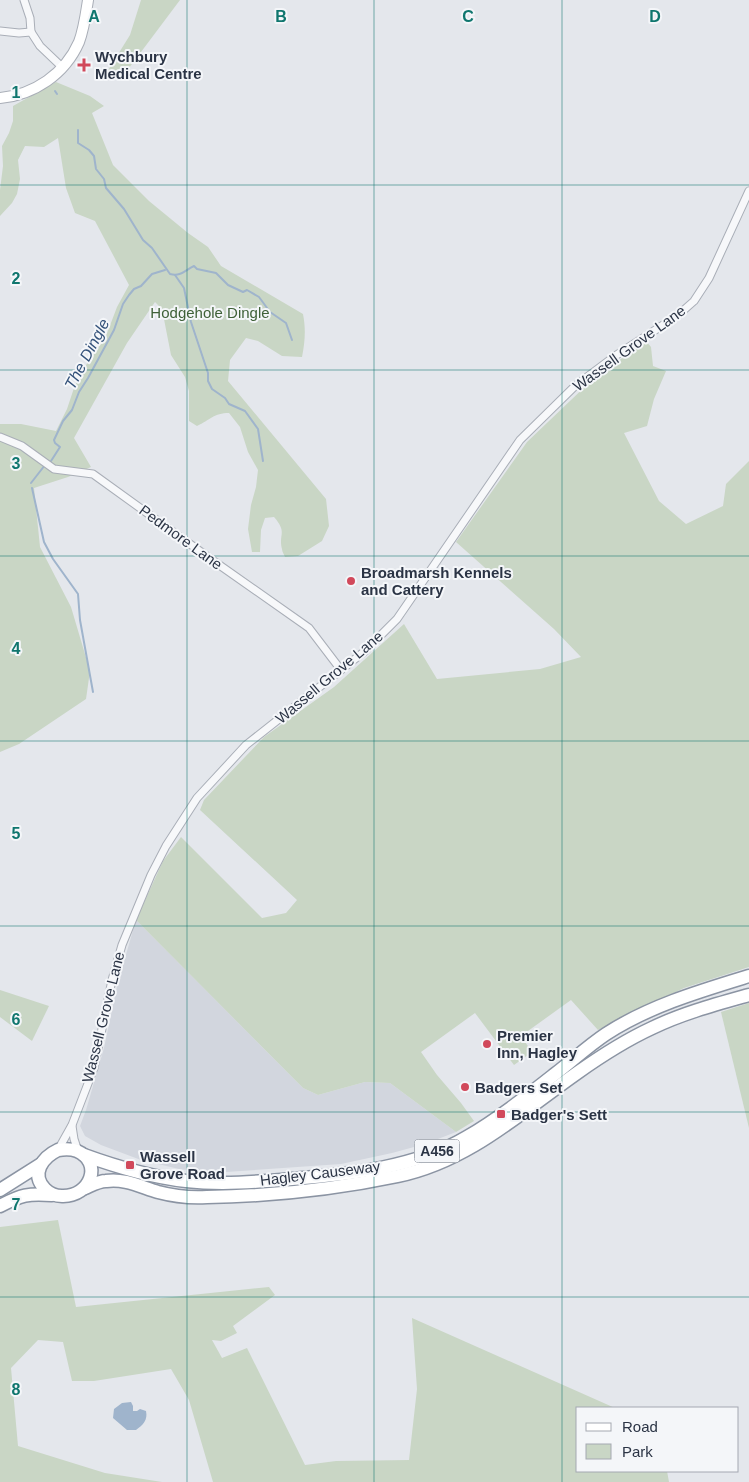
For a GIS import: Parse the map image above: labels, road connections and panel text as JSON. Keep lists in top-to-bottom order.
{
  "streets": {
    "highway": ["A456", "Hagley Causeway"],
    "street": ["Wassell Grove Lane", "Pedmore Lane"]
  },
  "crossings": [
    ["Wassell Grove Lane", "Pedmore Lane"],
    ["Wassell Grove Lane", "Hagley Causeway"]
  ],
  "water": ["The Dingle"],
  "parks": ["Hodgehole Dingle"],
  "places": {
    "health": ["Wychbury Medical Centre"],
    "other": ["Broadmarsh Kennels and Cattery", "Premier Inn, Hagley", "Badgers Set"],
    "transit": ["Badger's Sett", "Wassell Grove Road"]
  },
  "legend": ["Road", "Park"],
  "grid": {
    "columns": [
      "A",
      "B",
      "C",
      "D"
    ],
    "rows": [
      "1",
      "2",
      "3",
      "4",
      "5",
      "6",
      "7",
      "8"
    ]
  }
}
